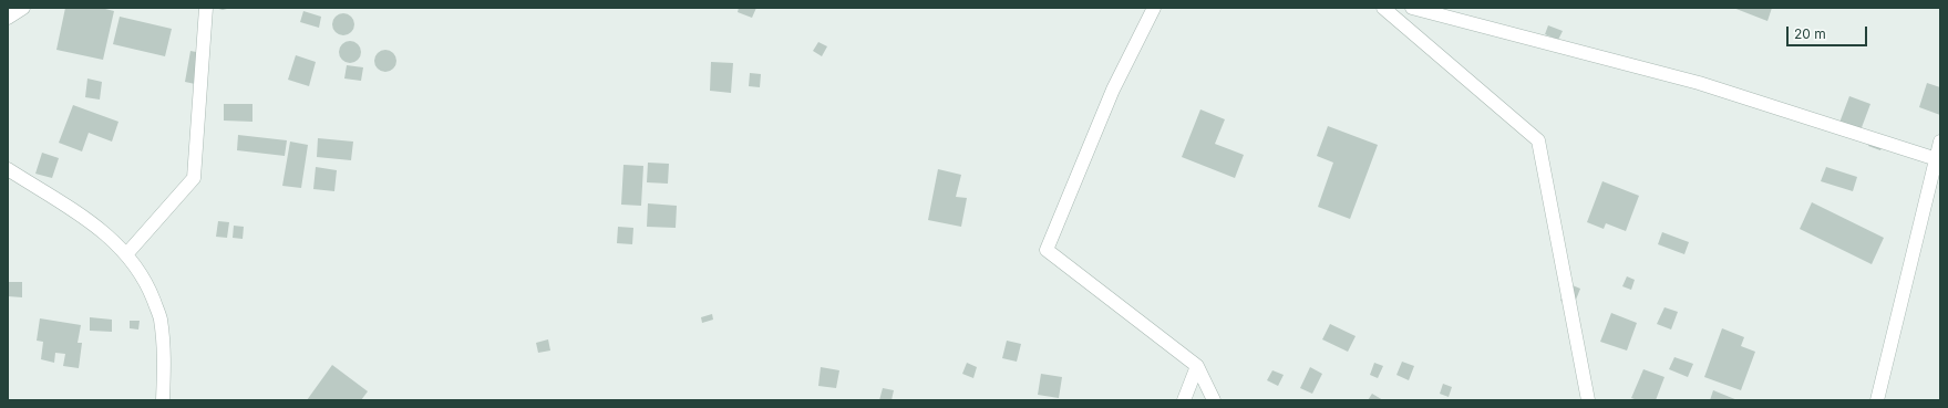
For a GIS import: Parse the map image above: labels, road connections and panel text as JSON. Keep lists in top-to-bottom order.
{
  "scale_bar": "20 m"
}
